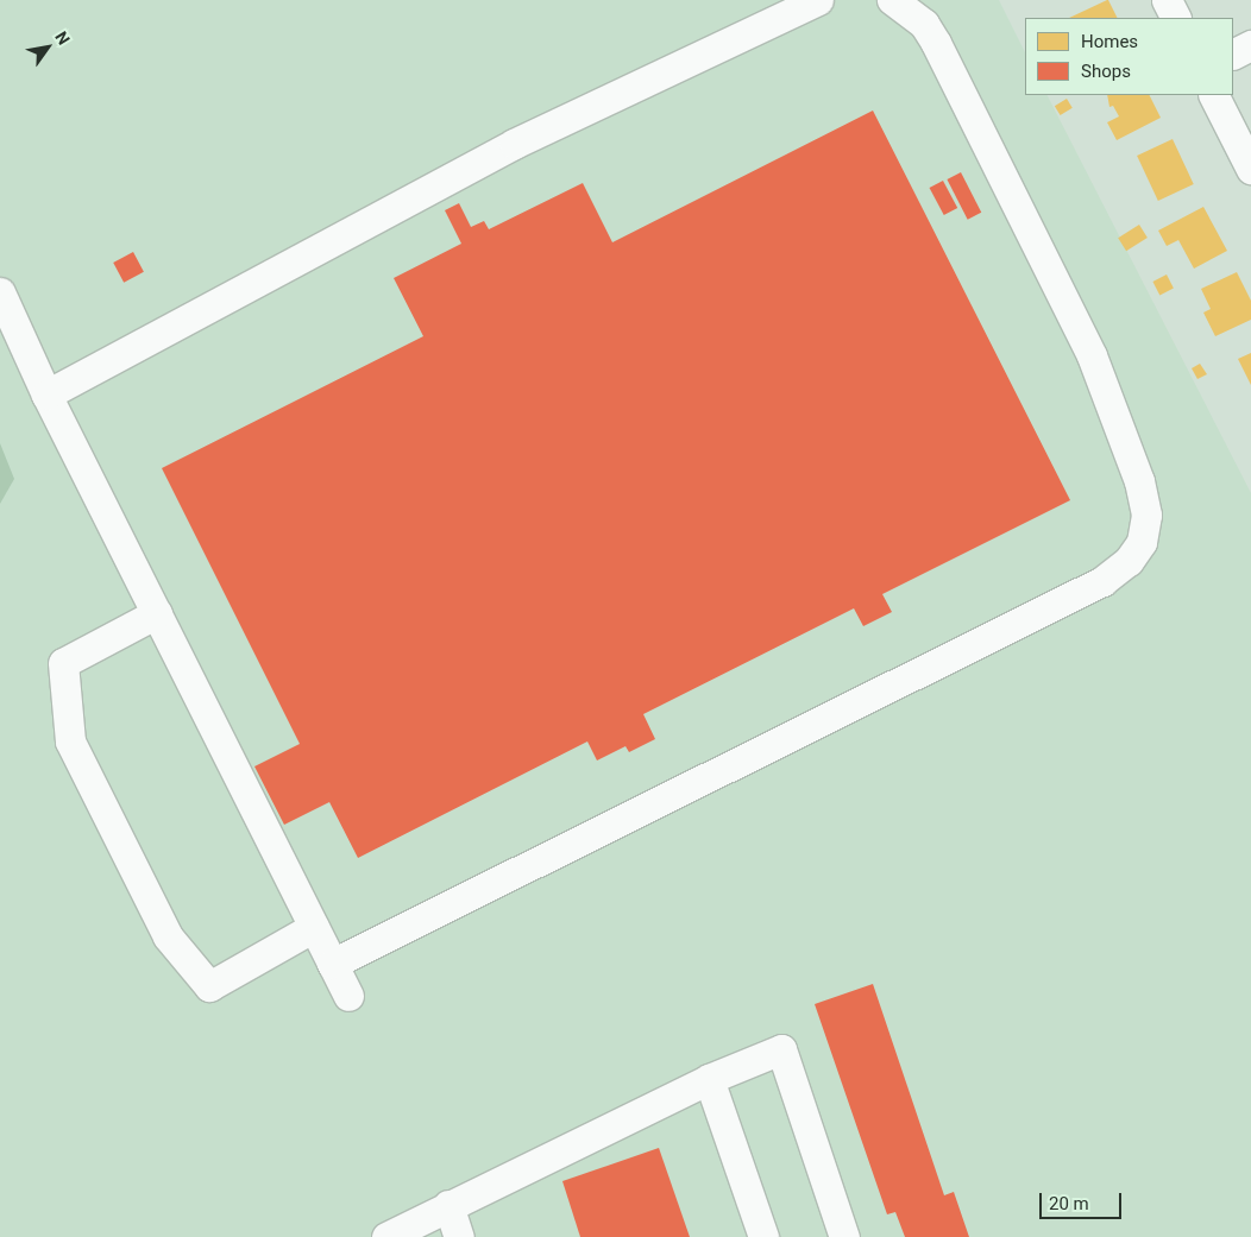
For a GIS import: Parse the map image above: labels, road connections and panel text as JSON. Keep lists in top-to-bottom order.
{
  "legend": ["Homes", "Shops"],
  "scale_bar": "20 m",
  "north": "top right"
}
